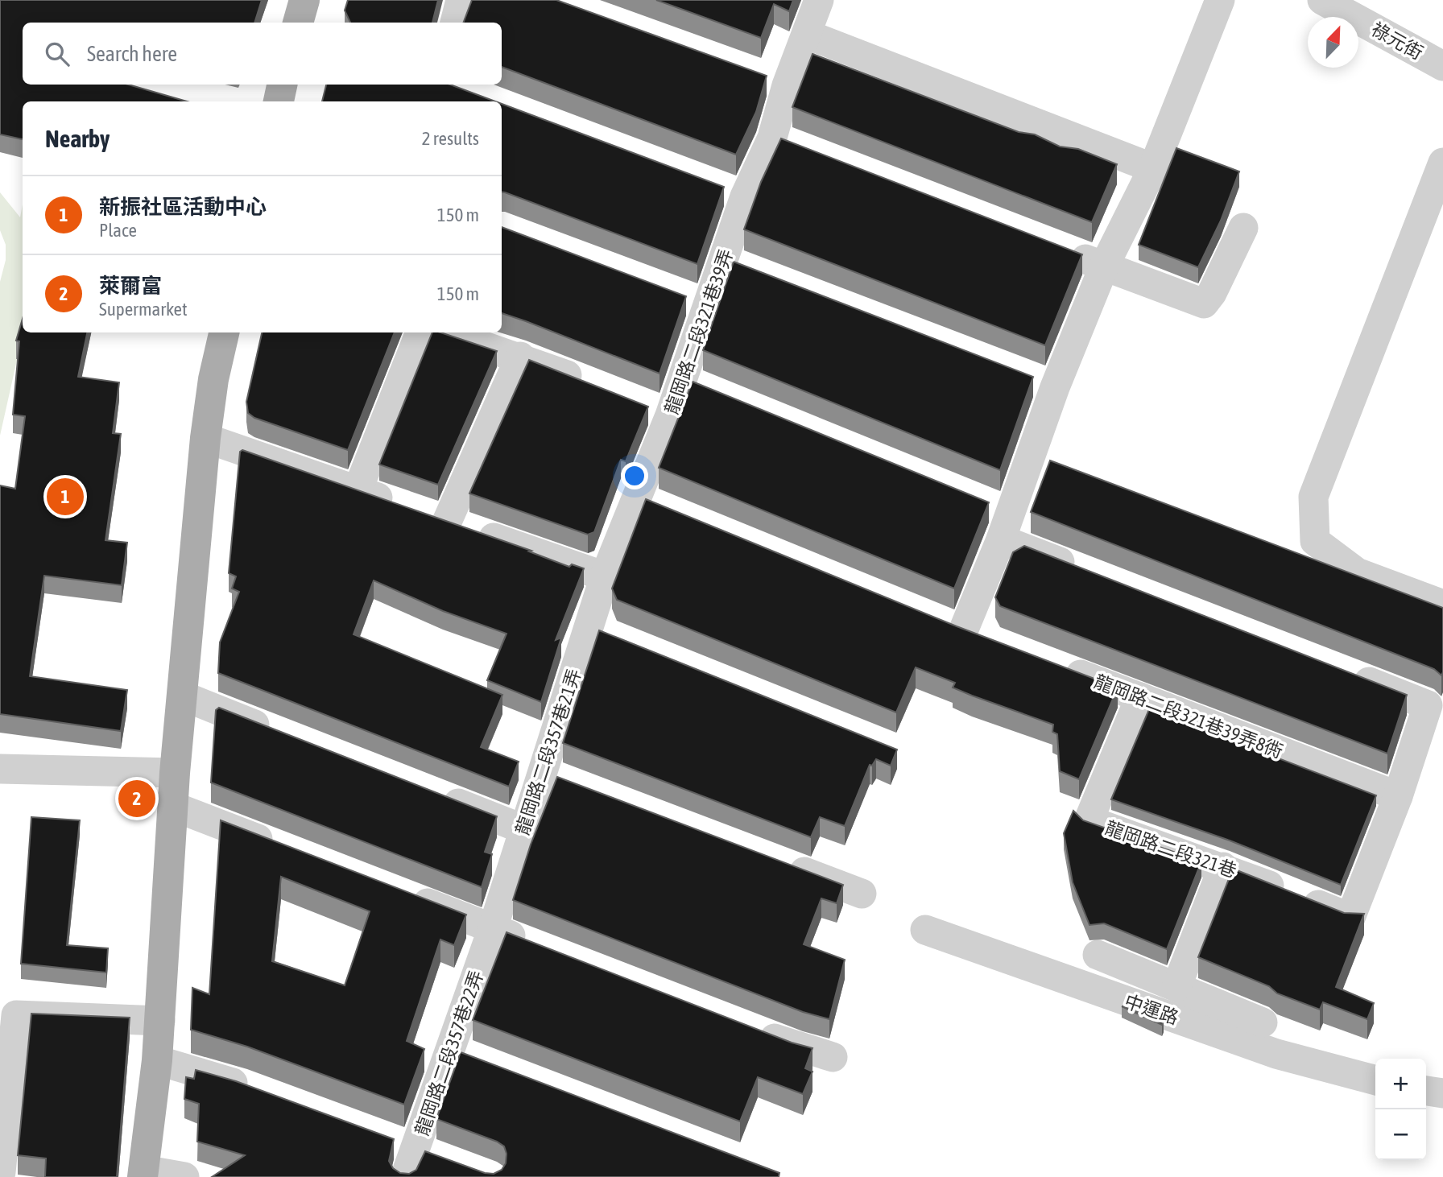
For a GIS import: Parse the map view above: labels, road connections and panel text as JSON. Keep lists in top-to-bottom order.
{
  "streets": {
    "street": [
      "祿元街",
      "龍岡路二段321巷39弄",
      "龍岡路二段321巷39弄8衖",
      "龍岡路二段357巷21弄",
      "龍岡路二段321巷",
      "中運路",
      "龍岡路二段357巷22弄"
    ]
  },
  "crossings": [
    ["龍岡路二段321巷39弄", "龍岡路二段357巷21弄"],
    ["龍岡路二段321巷39弄8衖", "龍岡路二段321巷"],
    ["龍岡路二段357巷21弄", "龍岡路二段357巷22弄"]
  ],
  "north": "top right",
  "page": {
    "search": "Search here",
    "heading": ["Nearby", "2 results"],
    "list": [
      {
        "mark": "1",
        "name": "新振社區活動中心",
        "note": "Place",
        "value": "150 m"
      },
      {
        "mark": "2",
        "name": "萊爾富",
        "note": "Supermarket",
        "value": "150 m"
      }
    ],
    "pins": ["1", "2"],
    "map_buttons": ["+", "−"]
  }
}
